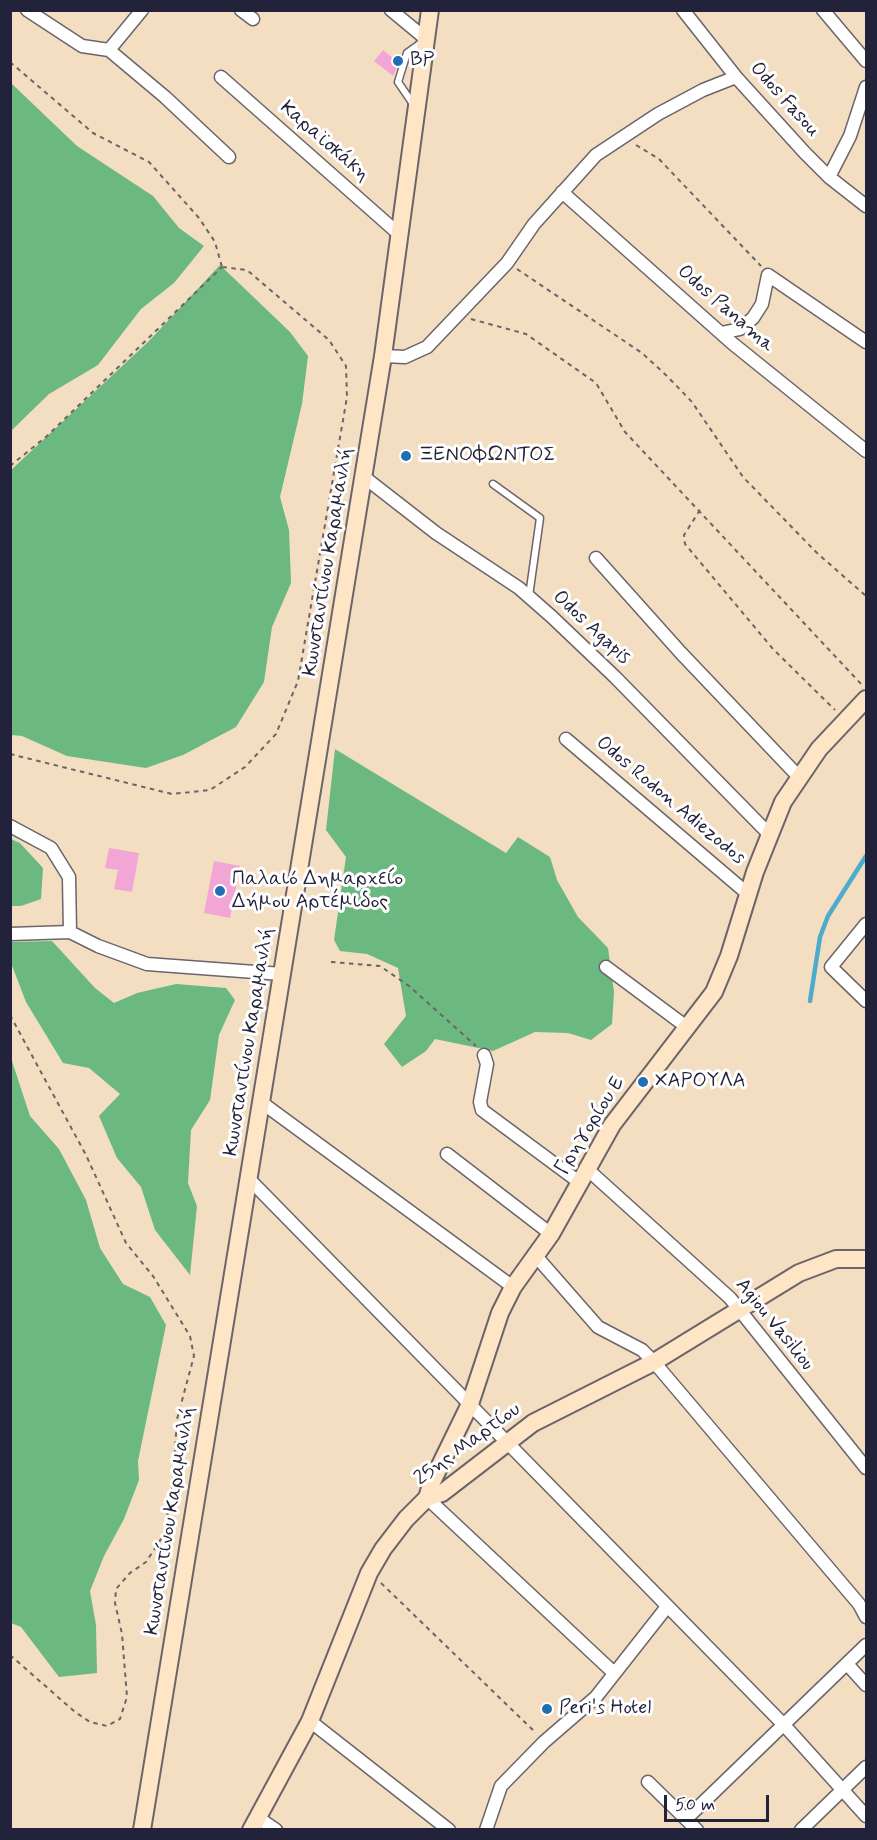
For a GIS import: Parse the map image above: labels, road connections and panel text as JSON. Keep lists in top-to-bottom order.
{
  "streets": {
    "main road": ["Κωνσταντίνου Καραμανλή", "Γρηγορίου Ε", "25ης Μαρτίου"],
    "street": [
      "Odos Fasou",
      "Καραϊσκάκη",
      "Odos Panama",
      "Odos Agapis",
      "Odos Rodon Adiezodos",
      "Agiou Vasiliou"
    ]
  },
  "crossings": [
    ["Καραϊσκάκη", "Κωνσταντίνου Καραμανλή"],
    ["Κωνσταντίνου Καραμανλή", "Odos Agapis"],
    ["Odos Agapis", "Γρηγορίου Ε"],
    ["Odos Rodon Adiezodos", "Γρηγορίου Ε"],
    ["Γρηγορίου Ε", "Agiou Vasiliou"],
    ["Γρηγορίου Ε", "25ης Μαρτίου"],
    ["Agiou Vasiliou", "25ης Μαρτίου"]
  ],
  "places": [
    "BP",
    "ΞΕΝΟΦΩΝΤΟΣ",
    "Παλαιό Δημαρχείο Δήμου Αρτέμιδος",
    "ΧΑΡΟΥΛΑ",
    "Peri's Hotel"
  ],
  "scale_bar": "50 m"
}
